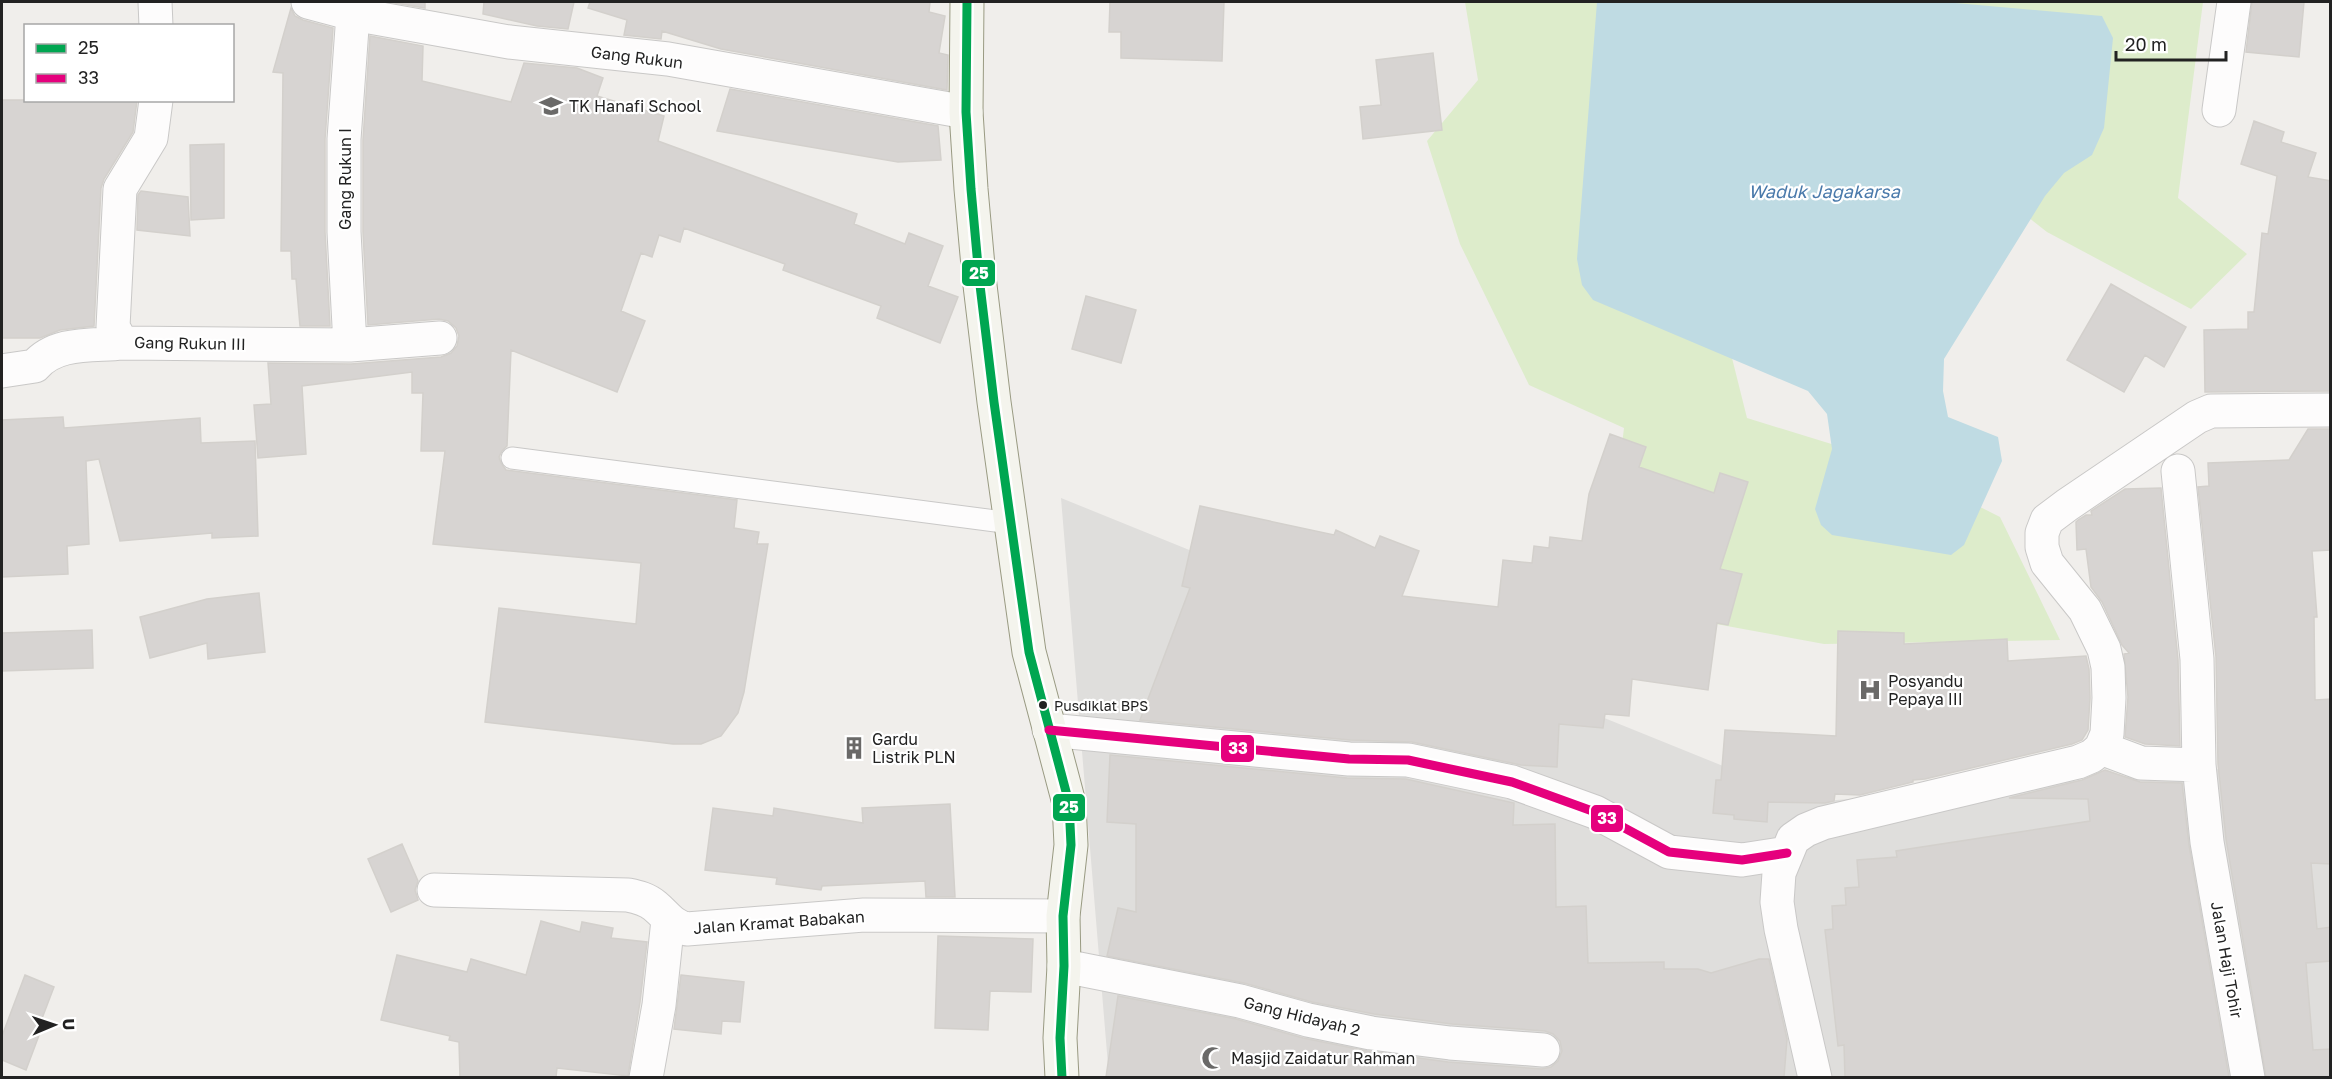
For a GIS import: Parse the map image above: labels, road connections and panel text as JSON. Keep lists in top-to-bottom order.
{
  "streets": {
    "street": [
      "Gang Rukun",
      "Gang Rukun I",
      "Gang Rukun III",
      "Jalan Kramat Babakan",
      "Jalan Haji Tohir",
      "Gang Hidayah 2"
    ]
  },
  "crossings": [
    ["Gang Rukun", "Gang Rukun I"],
    ["Gang Rukun I", "Gang Rukun III"]
  ],
  "water": ["Waduk Jagakarsa"],
  "places": {
    "school or university": ["TK Hanafi School"],
    "hospital": ["Posyandu Pepaya III"],
    "other": ["Pusdiklat BPS"],
    "building": ["Gardu Listrik PLN"],
    "mosque": ["Masjid Zaidatur Rahman"]
  },
  "lines": ["transit line 25", "transit line 33"],
  "legend": ["25", "33"],
  "scale_bar": "20 m",
  "north": "right"
}
